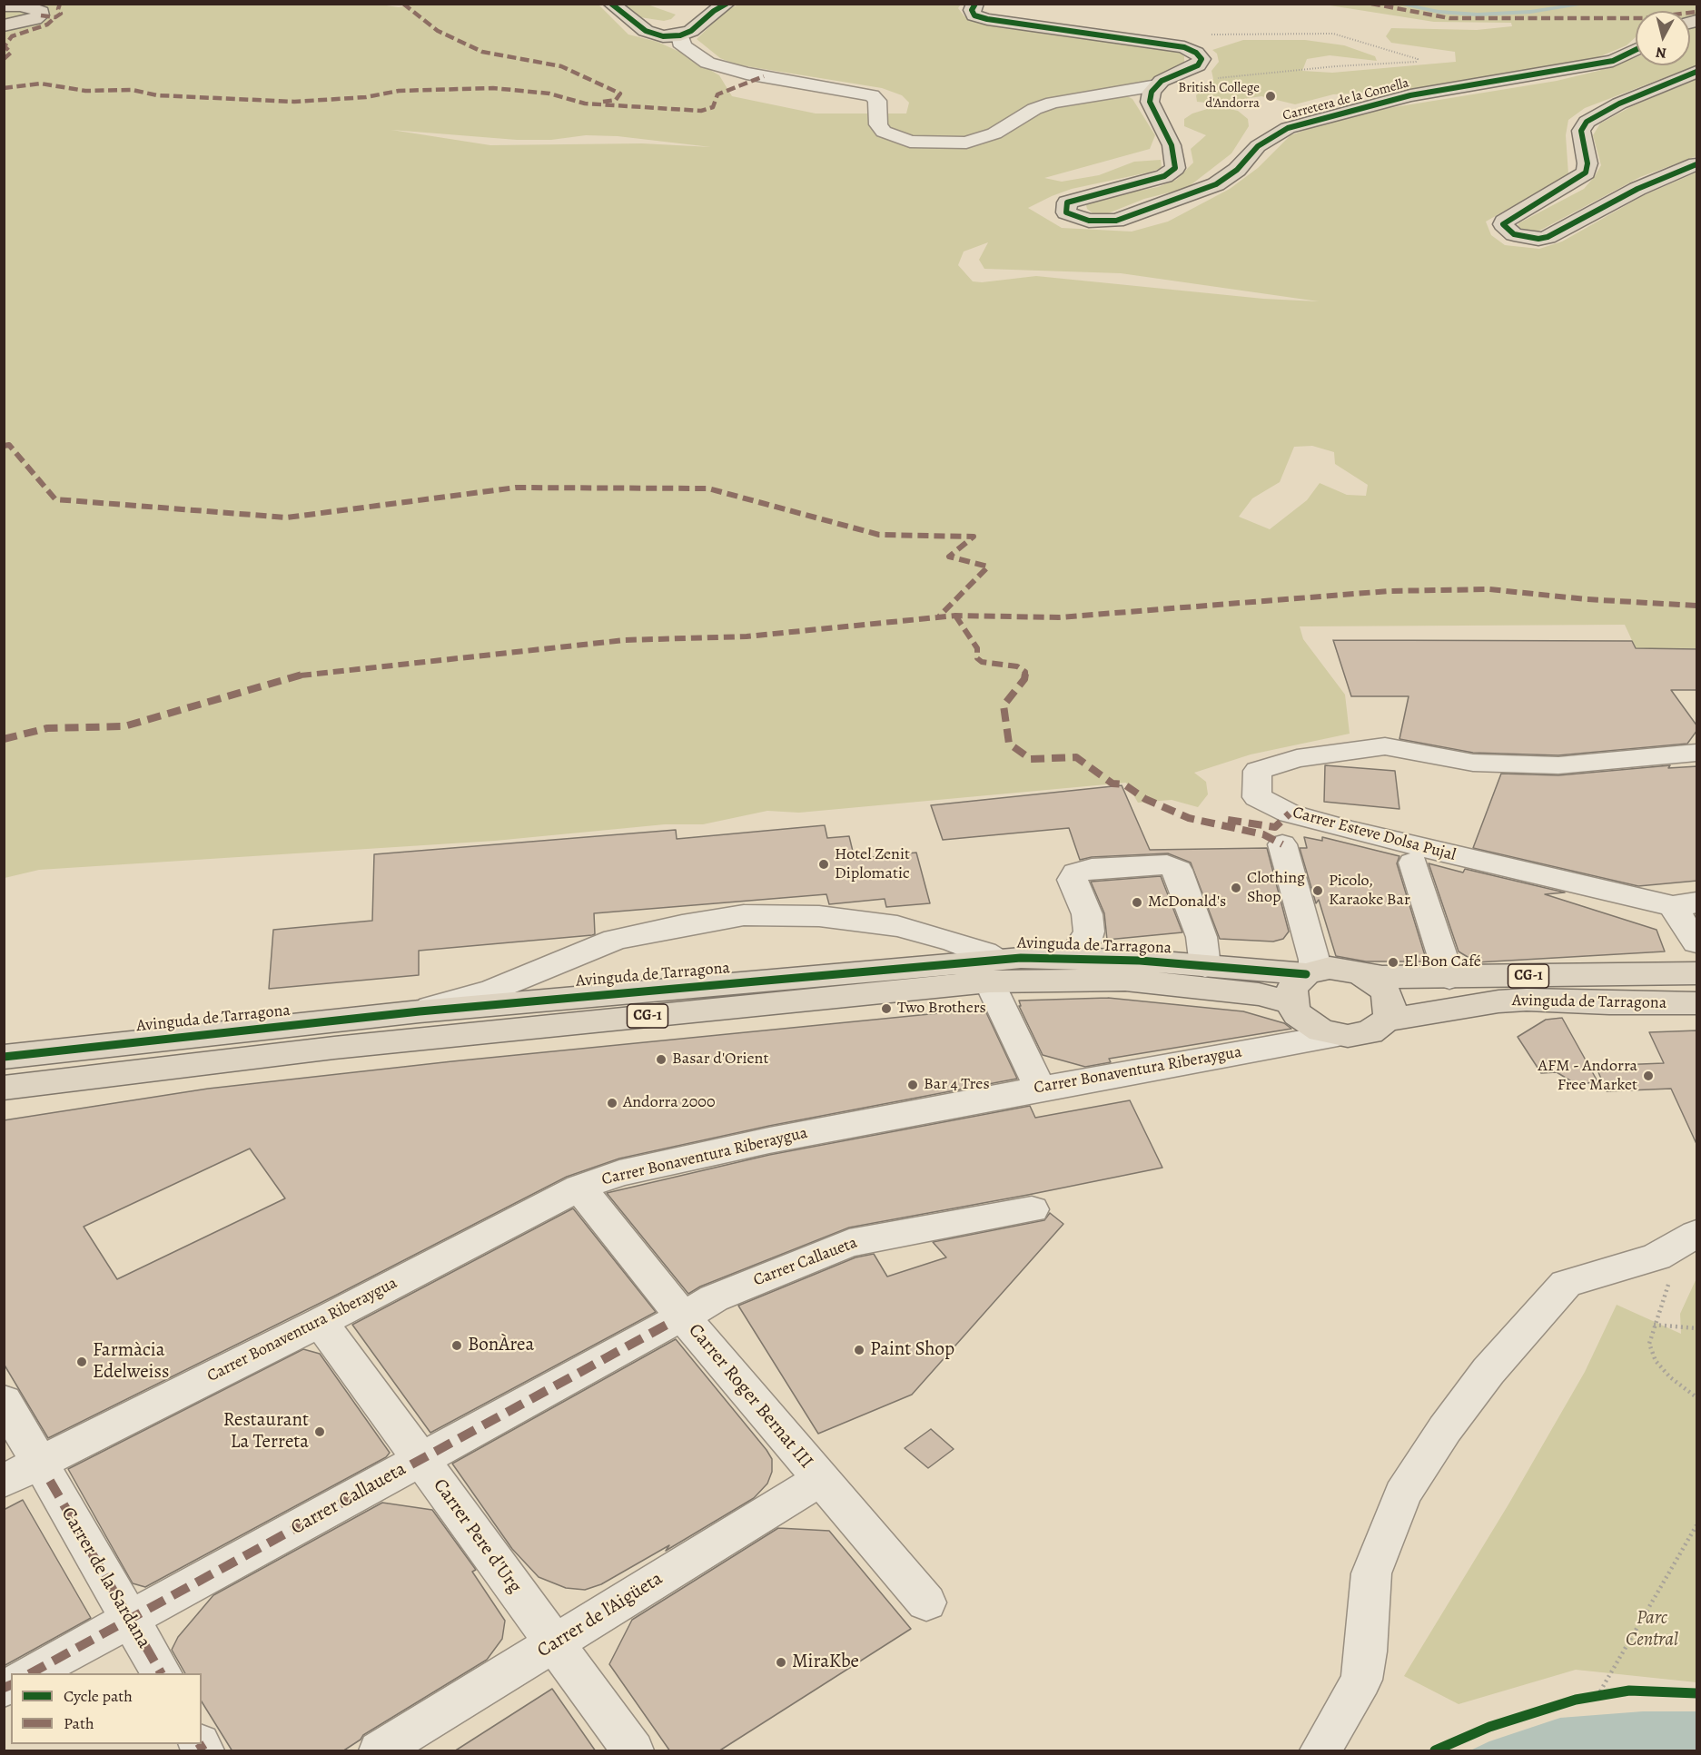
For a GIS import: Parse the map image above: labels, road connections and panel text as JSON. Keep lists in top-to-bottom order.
{
  "streets": {
    "main road": ["Carretera de la Comella", "Avinguda de Tarragona", "CG-1"],
    "street": [
      "Carrer Esteve Dolsa Pujal",
      "Carrer Bonaventura Riberaygua",
      "Carrer Callaueta",
      "Carrer Roger Bernat III",
      "Carrer Pere d'Urg",
      "Carrer de la Sardana",
      "Carrer de l'Aigüeta"
    ]
  },
  "crossings": [
    ["Avinguda de Tarragona", "CG-1"],
    ["Avinguda de Tarragona", "Carrer Bonaventura Riberaygua"],
    ["CG-1", "Carrer Bonaventura Riberaygua"],
    ["Carrer Bonaventura Riberaygua", "Carrer Roger Bernat III"],
    ["Carrer Bonaventura Riberaygua", "Carrer Pere d'Urg"],
    ["Carrer Bonaventura Riberaygua", "Carrer de la Sardana"],
    ["Carrer Callaueta", "Carrer Roger Bernat III"],
    ["Carrer Callaueta", "Carrer Pere d'Urg"],
    ["Carrer Callaueta", "Carrer de la Sardana"],
    ["Carrer Roger Bernat III", "Carrer de l'Aigüeta"],
    ["Carrer Pere d'Urg", "Carrer de l'Aigüeta"]
  ],
  "parks": ["Parc Central"],
  "places": [
    "British College d'Andorra",
    "Hotel Zenit Diplomatic",
    "Clothing Shop",
    "Picolo, Karaoke Bar",
    "McDonald's",
    "El Bon Café",
    "Two Brothers",
    "Basar d'Orient",
    "AFM - Andorra Free Market",
    "Bar 4 Tres",
    "Andorra 2000",
    "BonÀrea",
    "Paint Shop",
    "Farmàcia Edelweiss",
    "Restaurant La Terreta",
    "MiraKbe"
  ],
  "legend": ["Cycle path", "Path"],
  "north": "bottom"
}
